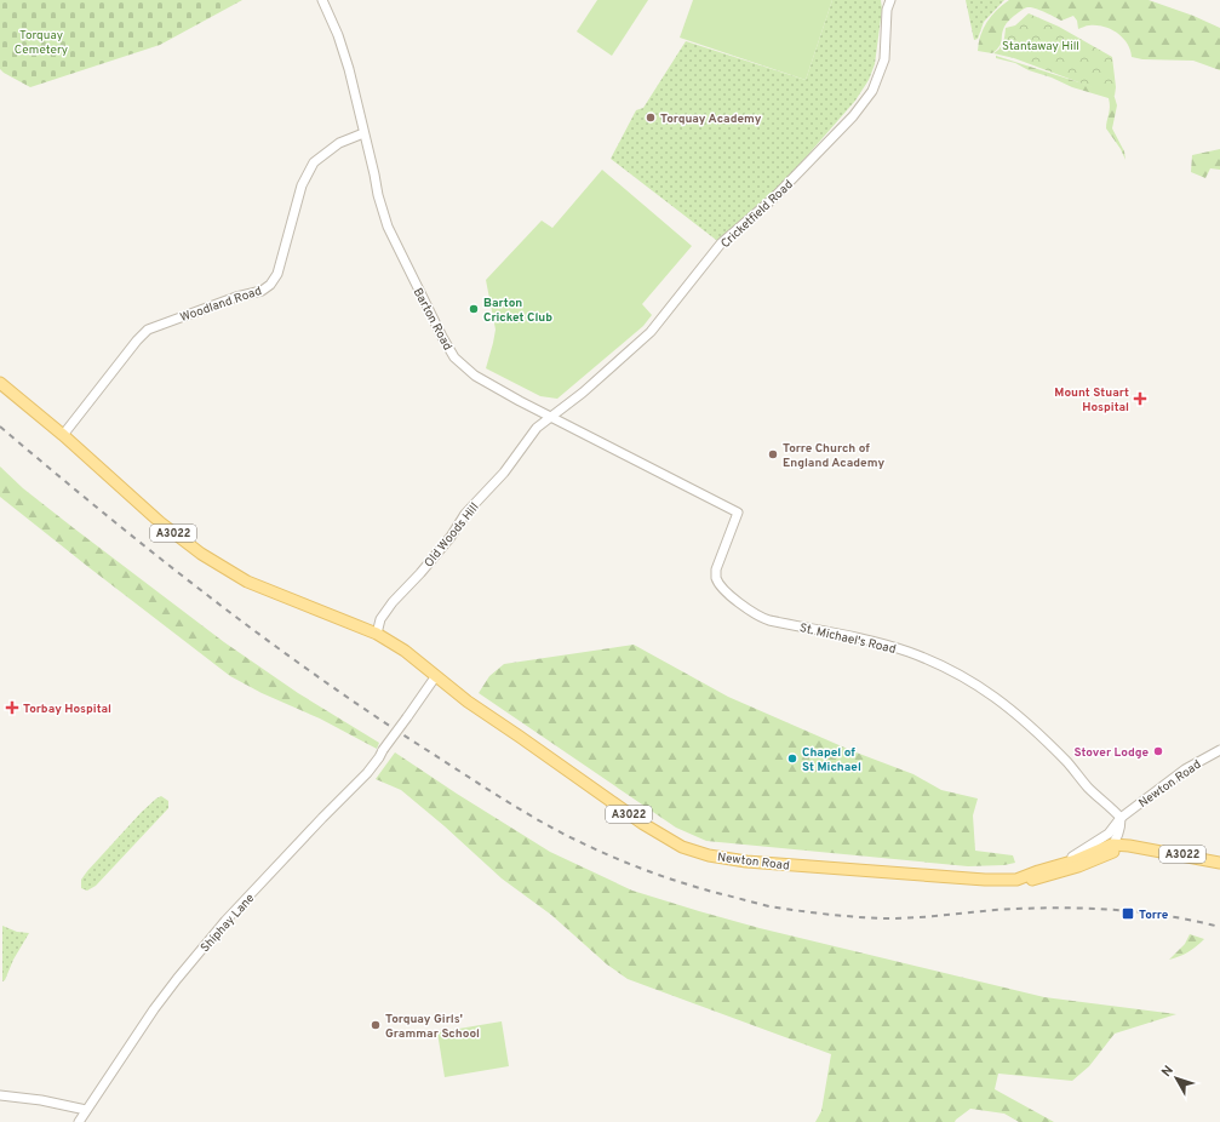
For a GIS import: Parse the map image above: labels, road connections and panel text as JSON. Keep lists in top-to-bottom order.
{
  "streets": {
    "main road": ["A3022", "Newton Road"],
    "street": [
      "Cricketfield Road",
      "Woodland Road",
      "Barton Road",
      "Old Woods Hill",
      "St. Michael's Road",
      "Shiphay Lane"
    ]
  },
  "crossings": [
    ["Cricketfield Road", "Barton Road"],
    ["Cricketfield Road", "Old Woods Hill"],
    ["Woodland Road", "Barton Road"],
    ["Woodland Road", "A3022"],
    ["Barton Road", "Old Woods Hill"],
    ["Barton Road", "St. Michael's Road"],
    ["A3022", "Old Woods Hill"],
    ["A3022", "Newton Road"],
    ["Old Woods Hill", "Newton Road"],
    ["St. Michael's Road", "Newton Road"],
    ["Newton Road", "Shiphay Lane"]
  ],
  "parks": ["Torquay Cemetery", "Stantaway Hill"],
  "places": {
    "other": [
      "Torquay Academy",
      "Barton Cricket Club",
      "Torre Church of England Academy",
      "Stover Lodge",
      "Chapel of St Michael",
      "Torquay Girls' Grammar School"
    ],
    "health": ["Mount Stuart Hospital", "Torbay Hospital"],
    "transit": ["Torre"]
  },
  "north": "top left"
}
